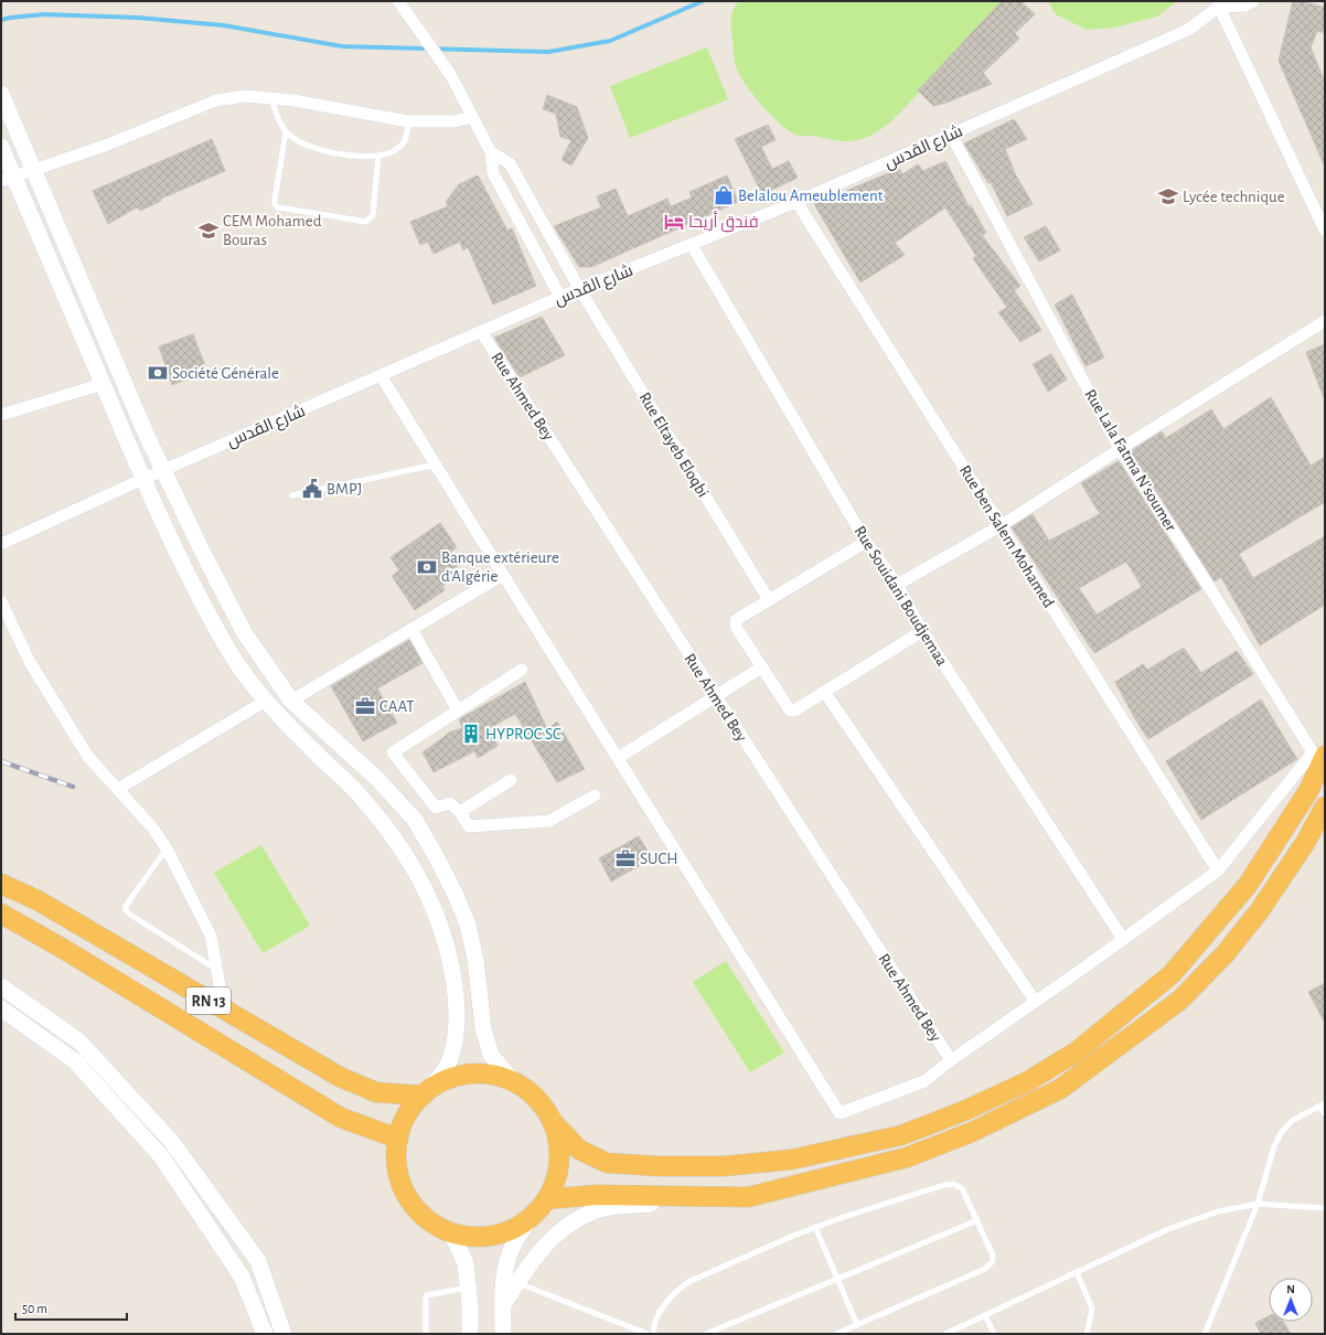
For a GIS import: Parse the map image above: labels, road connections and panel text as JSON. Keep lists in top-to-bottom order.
{
  "streets": {
    "highway": ["RN 13"],
    "street": [
      "شارع القدس",
      "Rue Ahmed Bey",
      "Rue Eltayeb Eloqbi",
      "Rue Lala Fatma N'soumer",
      "Rue ben Salem Mohamed",
      "Rue Souidani Boudjemaa"
    ]
  },
  "crossings": [
    ["شارع القدس", "Rue Ahmed Bey"],
    ["شارع القدس", "Rue Eltayeb Eloqbi"],
    ["شارع القدس", "Rue Lala Fatma N'soumer"],
    ["شارع القدس", "Rue ben Salem Mohamed"],
    ["شارع القدس", "Rue Souidani Boudjemaa"]
  ],
  "places": {
    "shop": ["Belalou Ameublement"],
    "school or university": ["Lycée technique", "CEM Mohamed Bouras"],
    "hotel": ["فندق أريحا"],
    "bank": ["Société Générale", "Banque extérieure d'Algérie"],
    "public building": ["BMPJ"],
    "office": ["CAAT", "SUCH"],
    "building": ["HYPROC SC"]
  },
  "scale_bar": "50 m",
  "north": "top"
}
